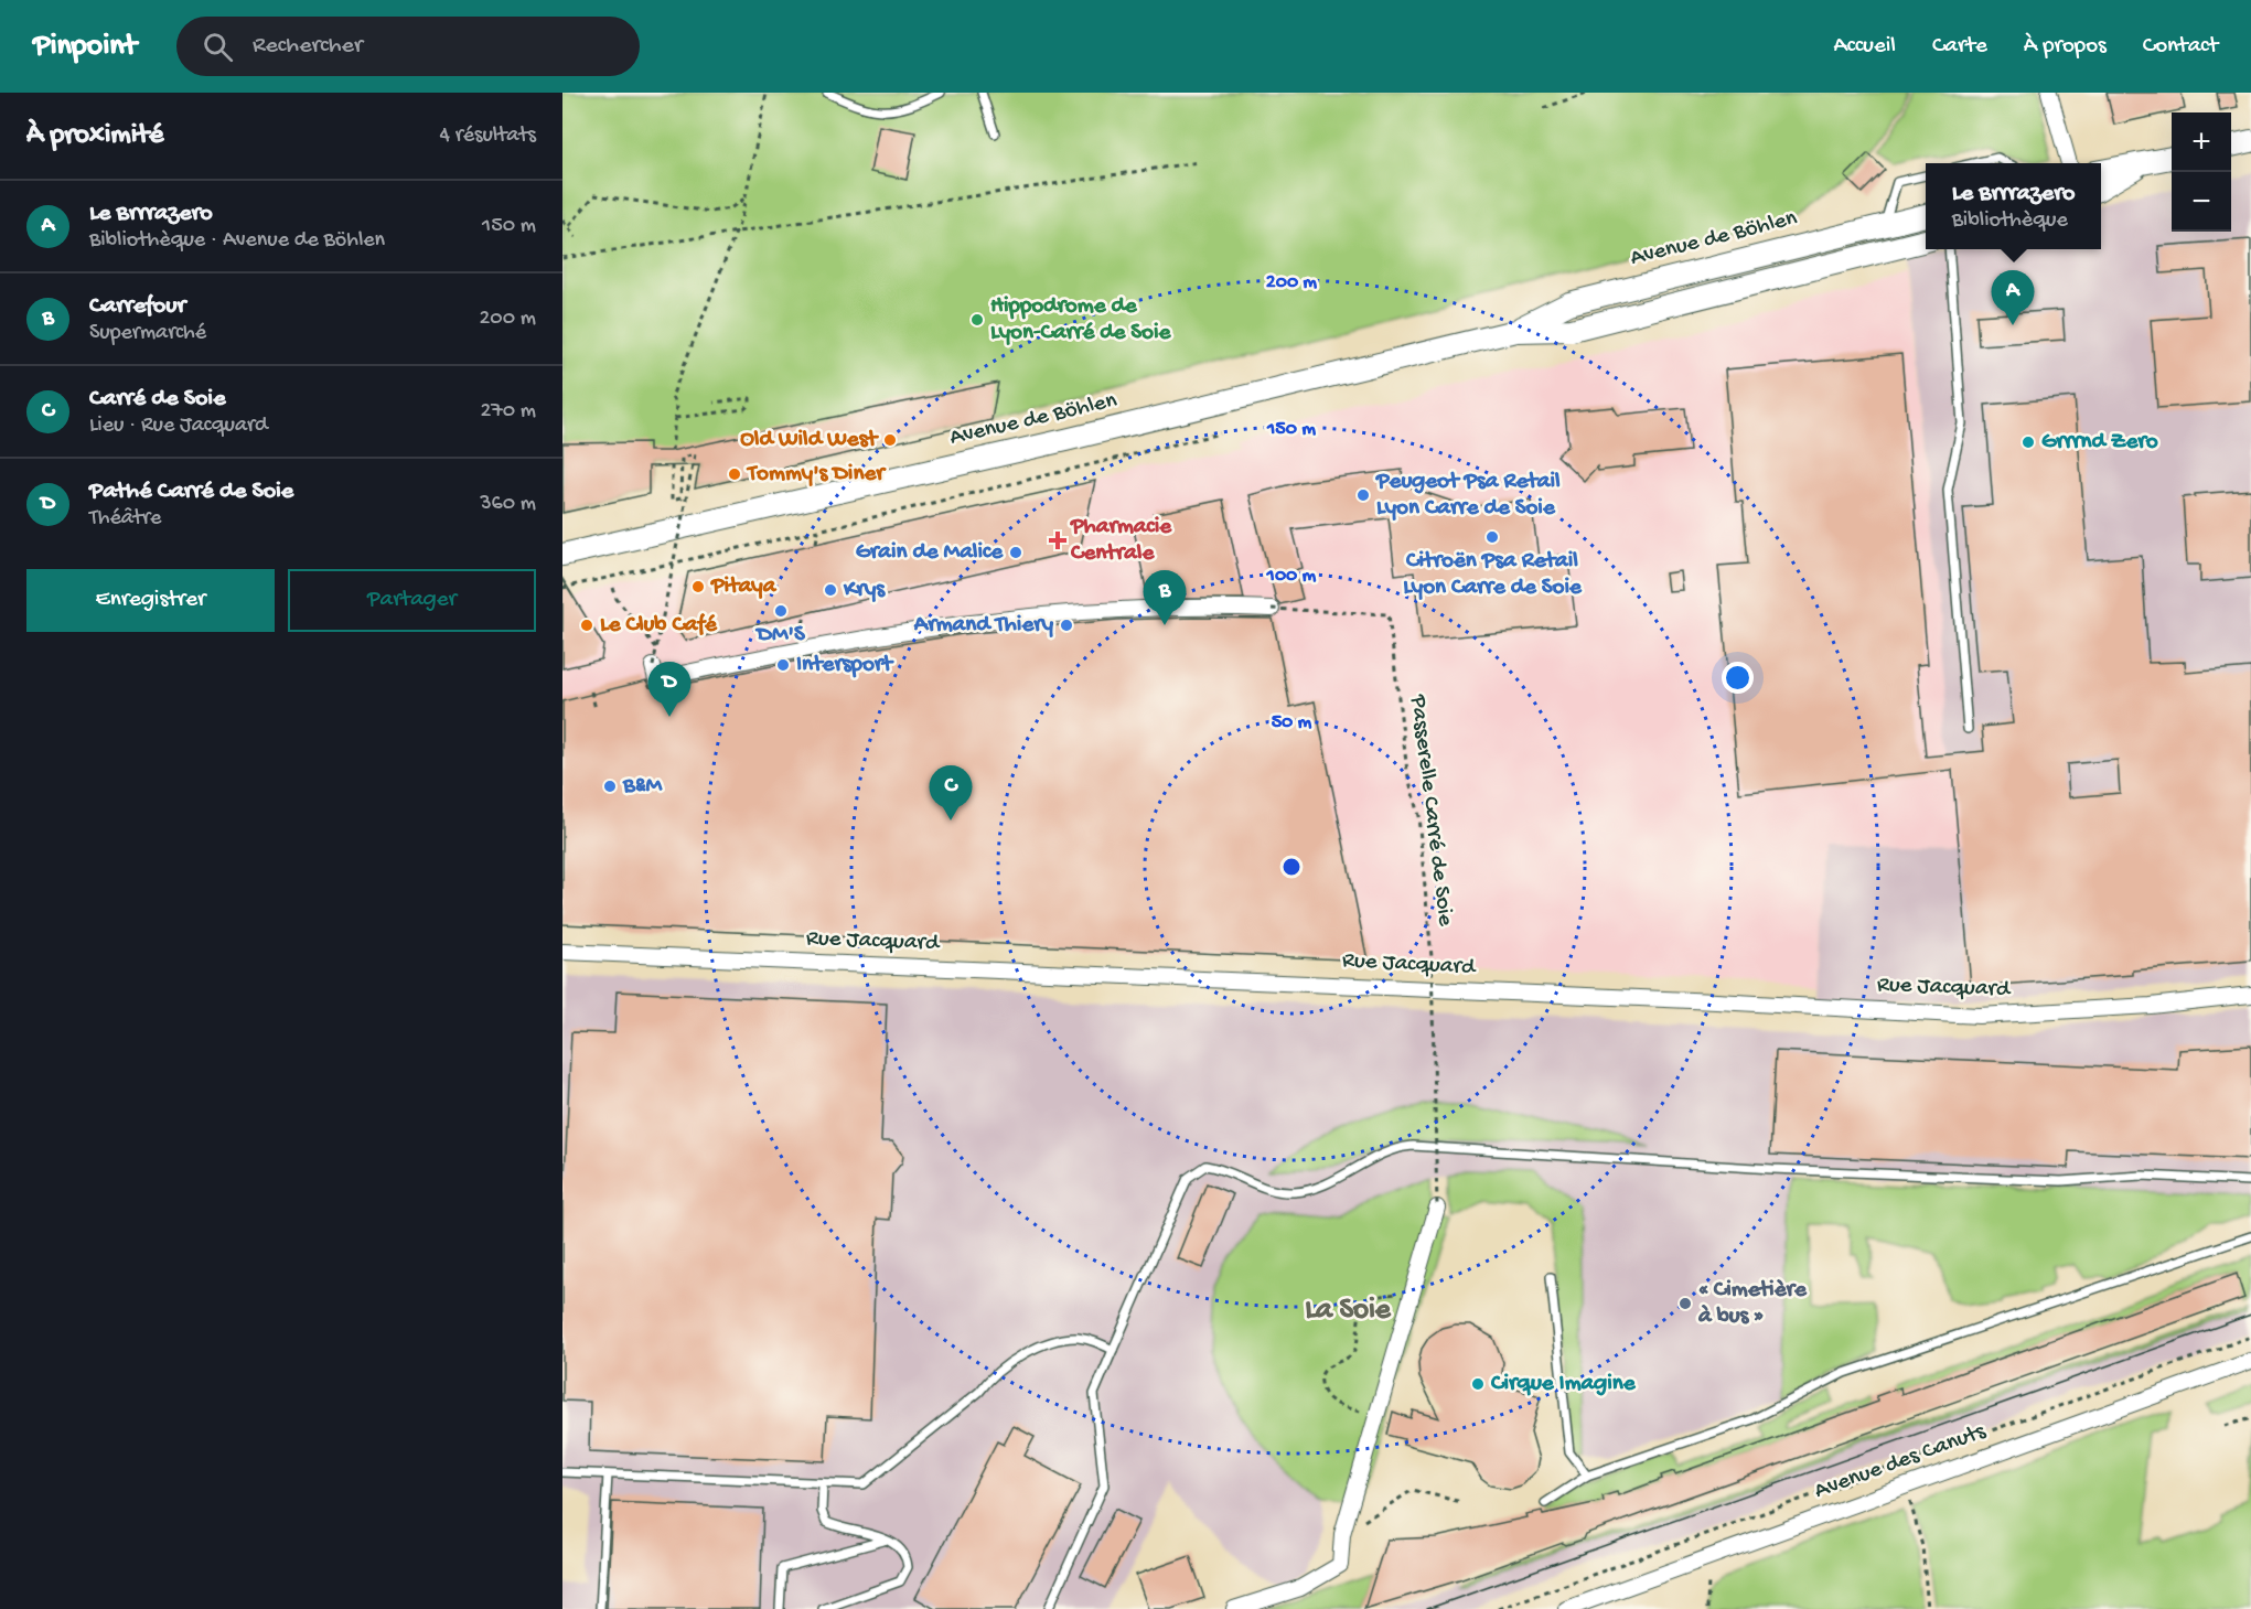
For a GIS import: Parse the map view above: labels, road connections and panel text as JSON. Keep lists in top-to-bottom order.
{
  "streets": {
    "main road": ["Avenue de Böhlen"],
    "street": ["Rue Jacquard", "Avenue des Canuts"],
    "path": ["Passerelle Carré de Soie"]
  },
  "districts": ["La Soie"],
  "places": {
    "other": [
      "Hippodrome de Lyon-Carré de Soie",
      "Old Wild West",
      "Grrrnd Zero",
      "Tommy's Diner",
      "Peugeot Psa Retail Lyon Carre de Soie",
      "Citroën Psa Retail Lyon Carre de Soie",
      "Grain de Malice",
      "Pitaya",
      "Krys",
      "DM'S",
      "Le Club Café",
      "Armand Thiery",
      "Intersport",
      "B&M",
      "« Cimetière à bus »",
      "Cirque Imagine"
    ],
    "health": ["Pharmacie Centrale"]
  },
  "page": {
    "header": "Pinpoint",
    "search": "Rechercher",
    "nav": [
      "Accueil",
      "Carte",
      "À propos",
      "Contact"
    ],
    "heading": ["À proximité", "4 résultats"],
    "map_buttons": ["+", "−"],
    "popup": ["Le Brrrazero", "Bibliothèque"],
    "list": [
      {
        "mark": "A",
        "name": "Le Brrrazero",
        "note": "Bibliothèque · Avenue de Böhlen",
        "value": "150 m"
      },
      {
        "mark": "B",
        "name": "Carrefour",
        "note": "Supermarché",
        "value": "200 m"
      },
      {
        "mark": "C",
        "name": "Carré de Soie",
        "note": "Lieu · Rue Jacquard",
        "value": "270 m"
      },
      {
        "mark": "D",
        "name": "Pathé Carré de Soie",
        "note": "Théâtre",
        "value": "360 m"
      }
    ],
    "pins": [
      "A",
      "B",
      "D",
      "C"
    ],
    "buttons": ["Enregistrer", "Partager"]
  },
  "rings": [
    "200 m",
    "150 m",
    "100 m",
    "50 m"
  ]
}
